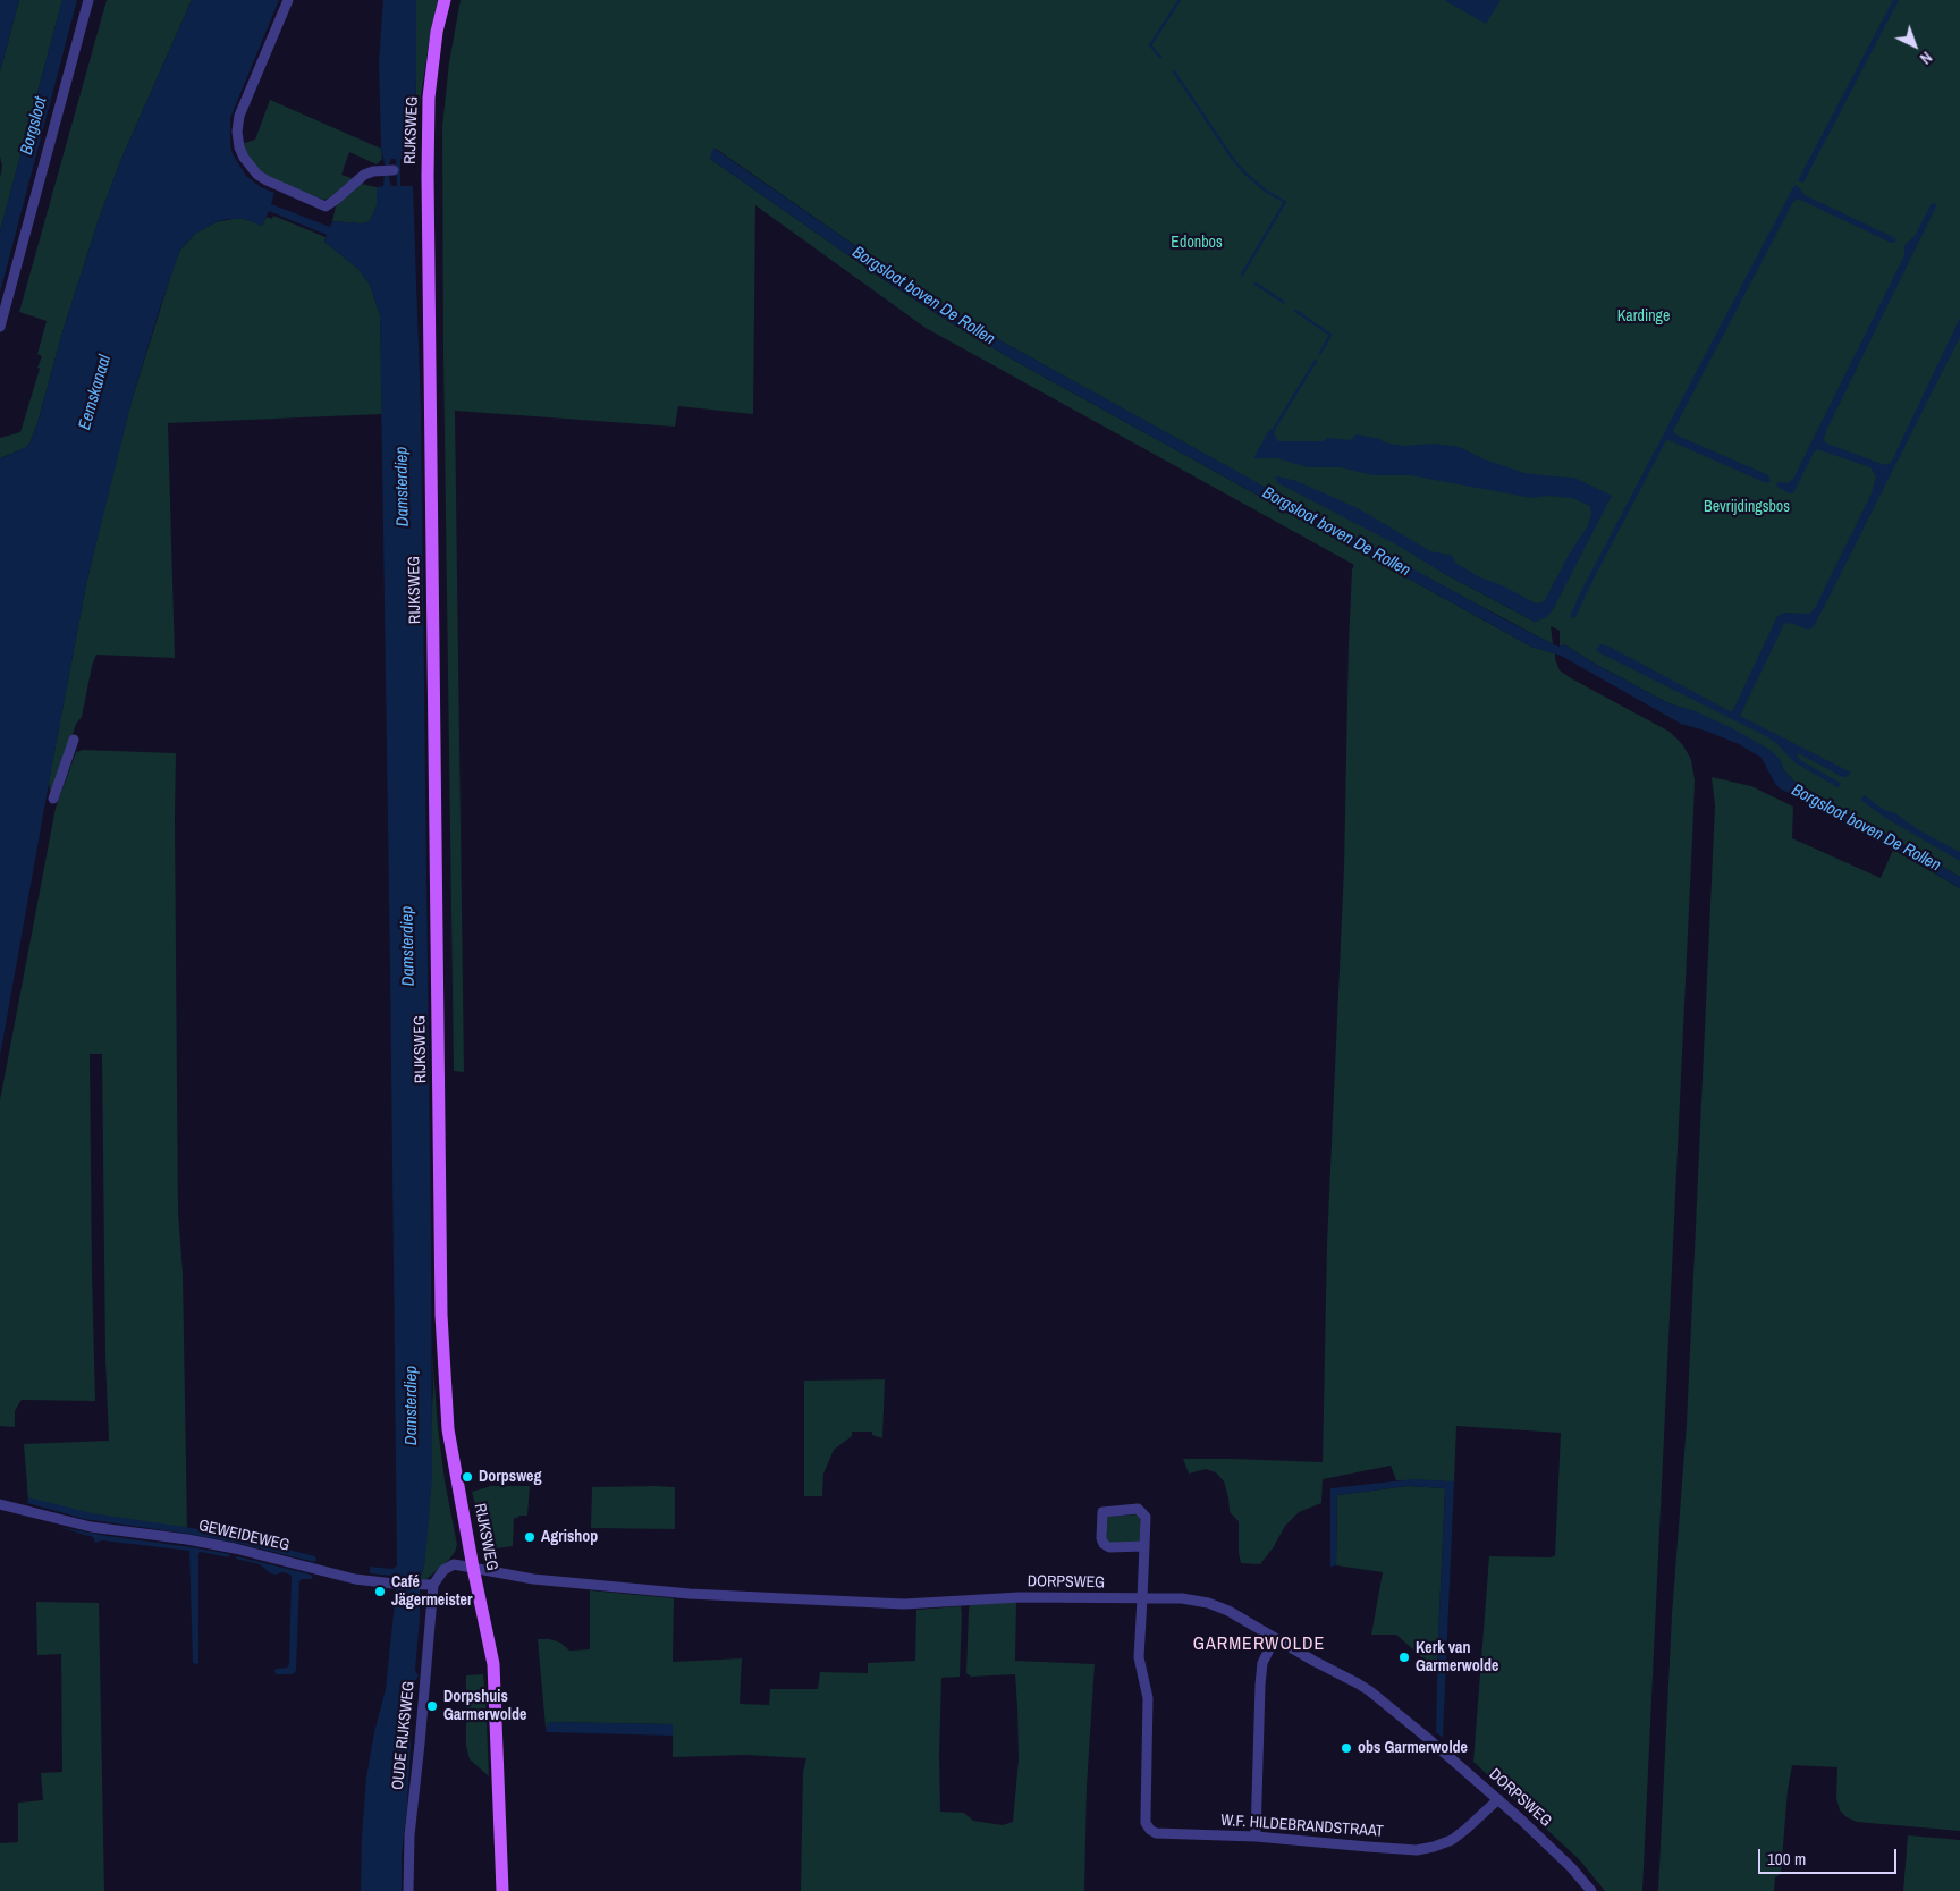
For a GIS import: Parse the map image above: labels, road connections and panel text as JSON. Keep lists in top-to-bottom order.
{
  "streets": {
    "main road": ["RIJKSWEG"],
    "street": [
      "GEWEIDEWEG",
      "DORPSWEG",
      "OUDE RIJKSWEG",
      "W.F. HILDEBRANDSTRAAT"
    ]
  },
  "crossings": [
    ["RIJKSWEG", "DORPSWEG"],
    ["GEWEIDEWEG", "OUDE RIJKSWEG"],
    ["DORPSWEG", "W.F. HILDEBRANDSTRAAT"]
  ],
  "districts": ["GARMERWOLDE"],
  "water": [
    "Borgsloot",
    "Borgsloot boven De Rollen",
    "Eemskanaal",
    "Damsterdiep"
  ],
  "parks": ["Edonbos", "Kardinge", "Bevrijdingsbos"],
  "places": [
    "Dorpsweg",
    "Agrishop",
    "Café Jägermeister",
    "Kerk van Garmerwolde",
    "Dorpshuis Garmerwolde",
    "obs Garmerwolde"
  ],
  "scale_bar": "100 m",
  "north": "bottom right"
}
